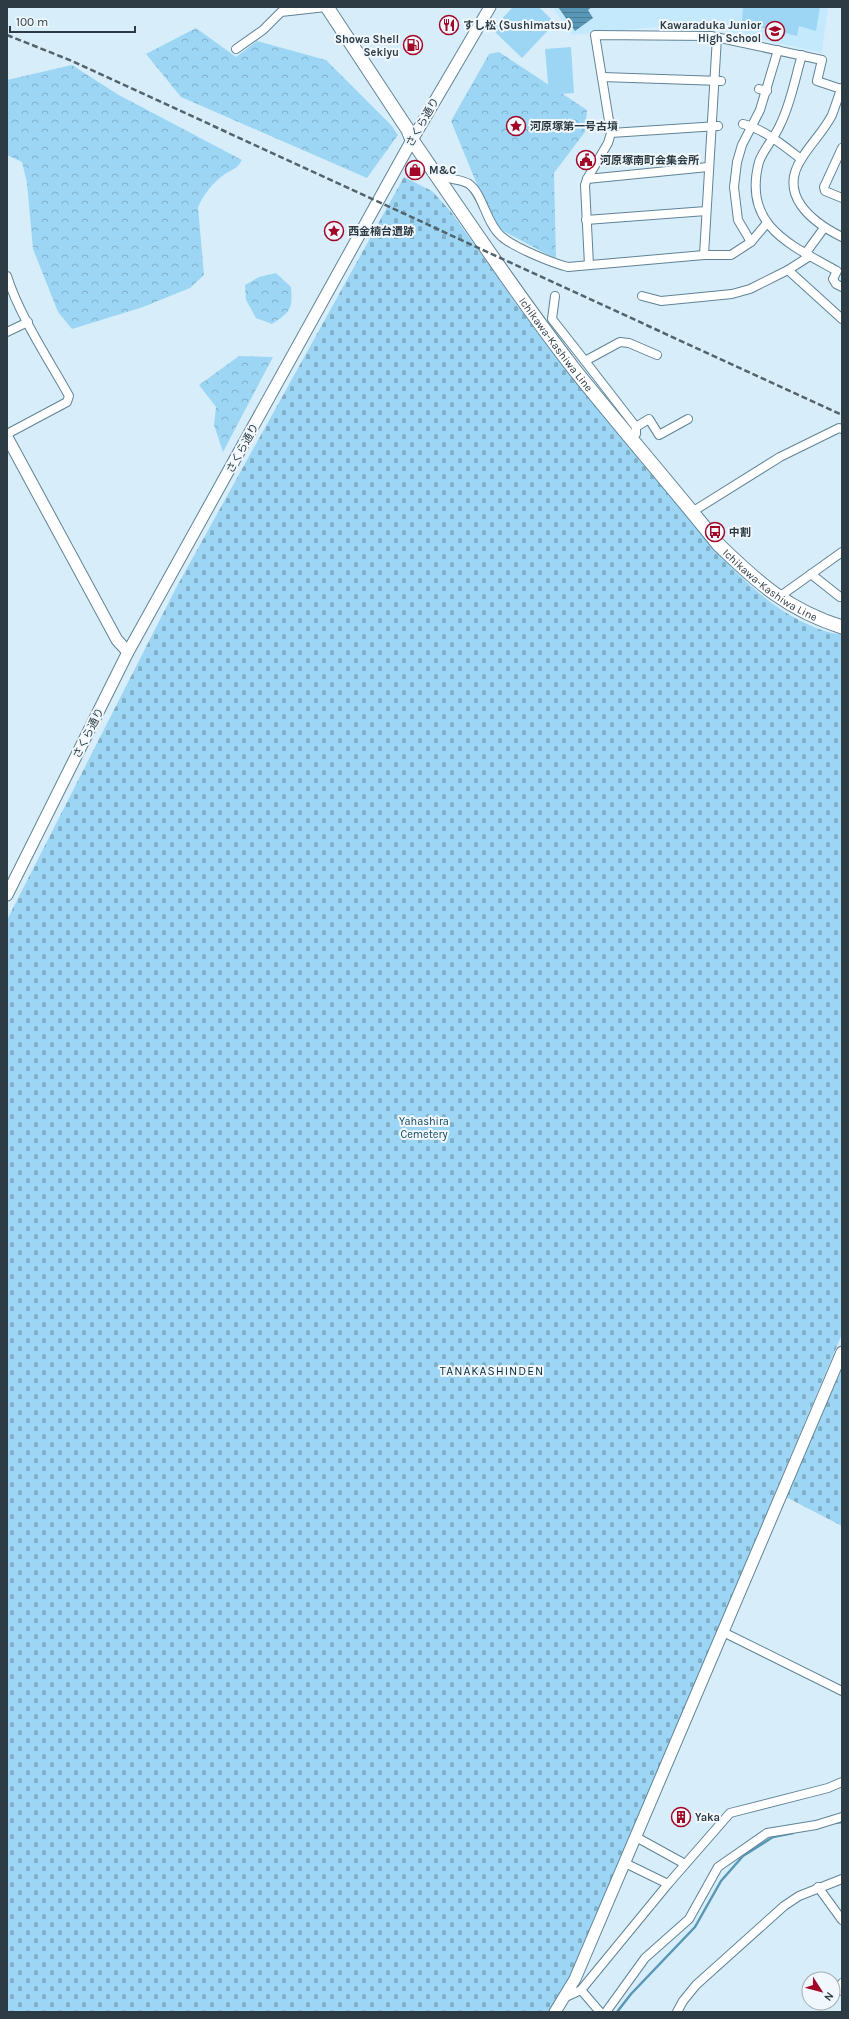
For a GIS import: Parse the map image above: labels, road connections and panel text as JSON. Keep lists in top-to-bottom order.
{
  "streets": {
    "main road": ["Ichikawa-Kashiwa Line"],
    "street": ["さくら通り"]
  },
  "crossings": [
    ["さくら通り", "Ichikawa-Kashiwa Line"]
  ],
  "districts": ["TANAKASHINDEN"],
  "parks": ["Yahashira Cemetery"],
  "places": {
    "restaurant": ["すし松 (Sushimatsu)"],
    "school or university": ["Kawaraduka Junior High School"],
    "fuel station": ["Showa Shell Sekiyu"],
    "place": ["河原塚第一号古墳", "西金楠台遺跡"],
    "public building": ["河原塚南町会集会所"],
    "shop": ["M&C"],
    "bus stop": ["中割"],
    "building": ["Yaka"]
  },
  "scale_bar": "100 m",
  "north": "bottom right"
}
